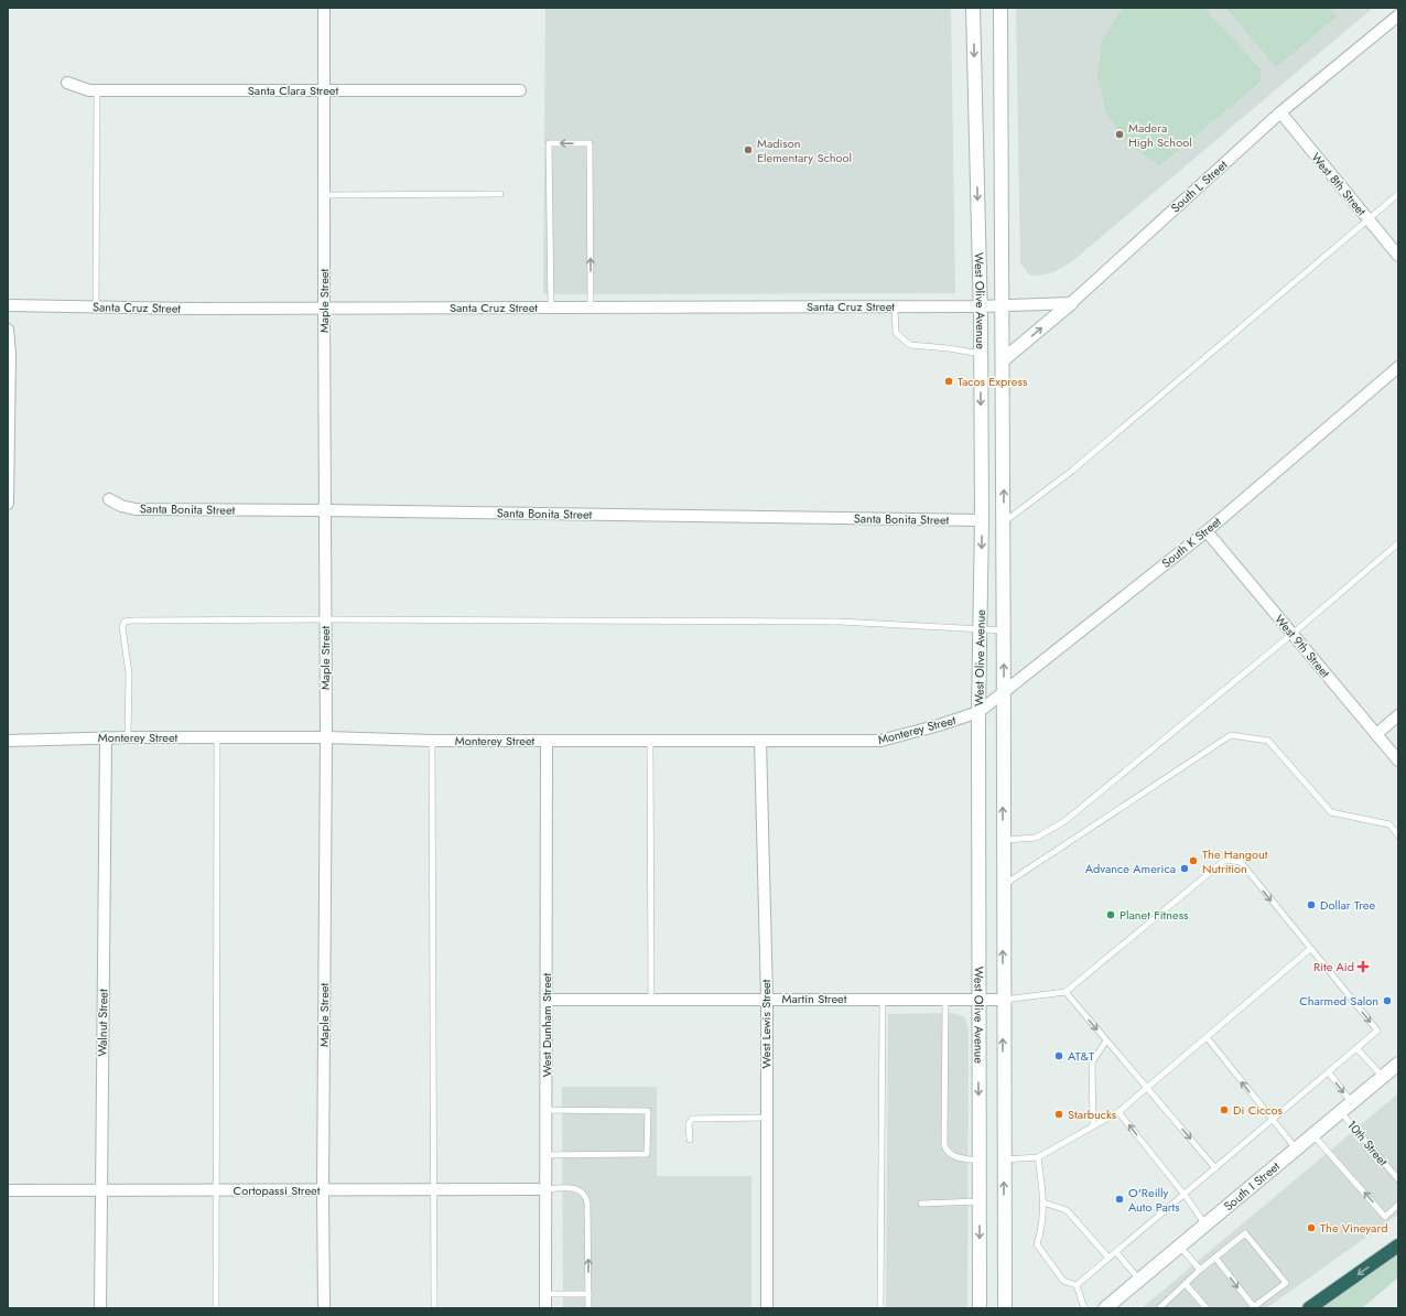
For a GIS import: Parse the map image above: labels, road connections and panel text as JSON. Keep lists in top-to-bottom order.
{
  "streets": {
    "main road": ["West Olive Avenue", "South I Street"],
    "street": [
      "Santa Clara Street",
      "West 8th Street",
      "South L Street",
      "Maple Street",
      "Santa Cruz Street",
      "Santa Bonita Street",
      "South K Street",
      "West 9th Street",
      "Monterey Street",
      "Martin Street",
      "Walnut Street",
      "West Lewis Street",
      "West Dunham Street",
      "Cortopassi Street"
    ],
    "lane": ["10th Street"]
  },
  "crossings": [
    ["Santa Clara Street", "Maple Street"],
    ["West 8th Street", "South L Street"],
    ["Maple Street", "Santa Cruz Street"],
    ["Maple Street", "Santa Bonita Street"],
    ["Maple Street", "Monterey Street"],
    ["Maple Street", "Cortopassi Street"],
    ["West Olive Avenue", "Santa Cruz Street"],
    ["West Olive Avenue", "Santa Bonita Street"],
    ["West Olive Avenue", "South K Street"],
    ["West Olive Avenue", "Monterey Street"],
    ["West Olive Avenue", "Martin Street"],
    ["South K Street", "West 9th Street"],
    ["South K Street", "Monterey Street"],
    ["Monterey Street", "Walnut Street"],
    ["Monterey Street", "West Lewis Street"],
    ["Monterey Street", "West Dunham Street"],
    ["Martin Street", "West Lewis Street"],
    ["Martin Street", "West Dunham Street"],
    ["Walnut Street", "Cortopassi Street"],
    ["West Dunham Street", "Cortopassi Street"],
    ["10th Street", "South I Street"]
  ],
  "places": {
    "other": [
      "Madera High School",
      "Madison Elementary School",
      "Tacos Express",
      "The Hangout Nutrition",
      "Advance America",
      "Dollar Tree",
      "Planet Fitness",
      "Charmed Salon",
      "AT&T",
      "Di Ciccos",
      "Starbucks",
      "O'Reilly Auto Parts",
      "The Vineyard"
    ],
    "health": ["Rite Aid"]
  }
}
